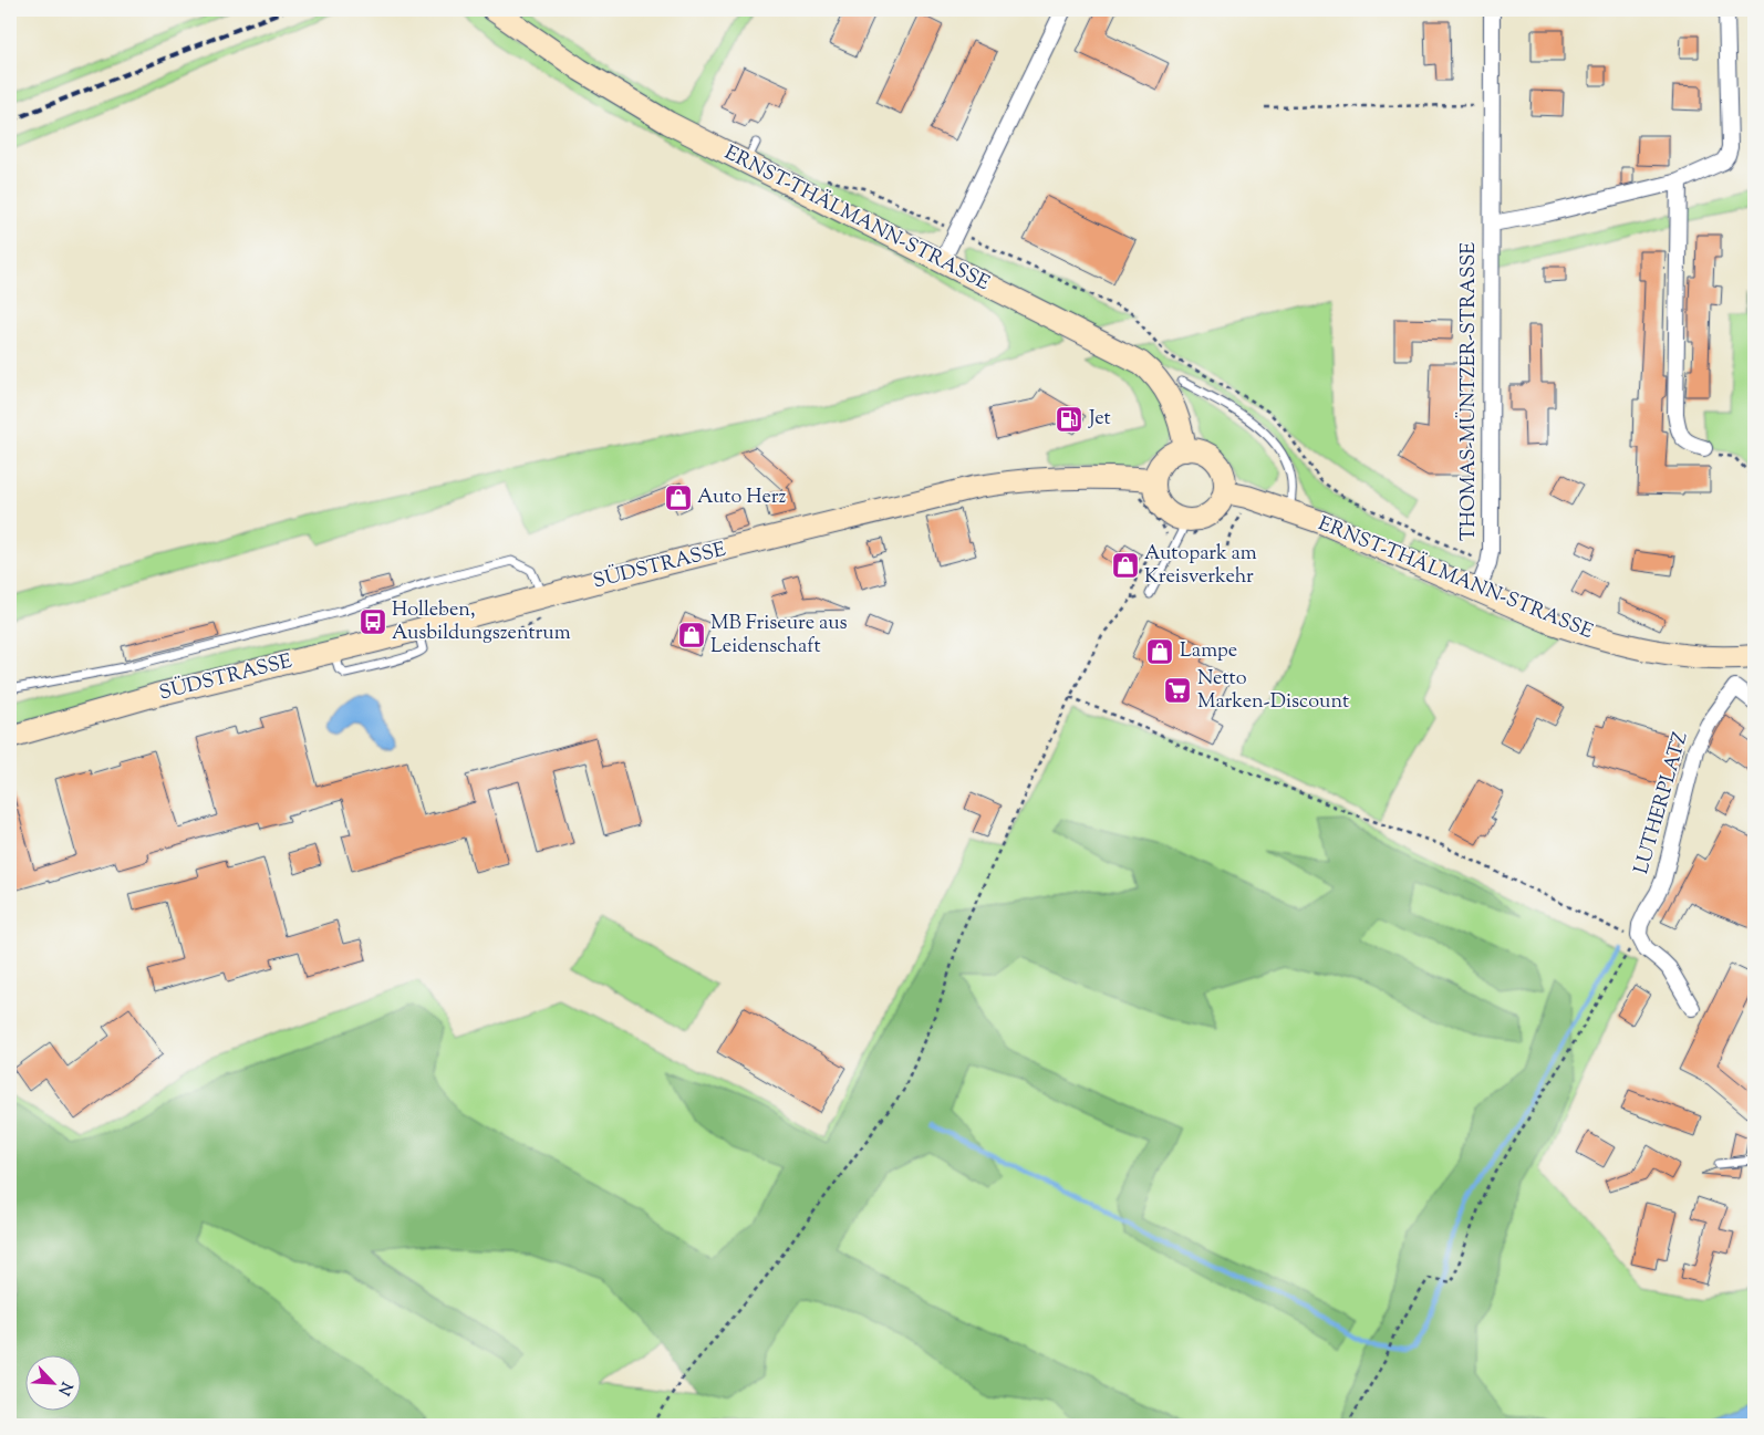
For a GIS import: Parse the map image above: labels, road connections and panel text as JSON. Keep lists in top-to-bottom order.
{
  "streets": {
    "main road": ["ERNST-THÄLMANN-STRASSE", "SÜDSTRASSE"],
    "street": ["THOMAS-MÜNTZER-STRASSE", "LUTHERPLATZ"]
  },
  "crossings": [
    ["ERNST-THÄLMANN-STRASSE", "THOMAS-MÜNTZER-STRASSE"],
    ["ERNST-THÄLMANN-STRASSE", "SÜDSTRASSE"]
  ],
  "places": {
    "fuel station": ["Jet"],
    "shop": [
      "Auto Herz",
      "Autopark am Kreisverkehr",
      "MB Friseure aus Leidenschaft",
      "Lampe"
    ],
    "bus stop": ["Holleben, Ausbildungszentrum"],
    "supermarket": ["Netto Marken-Discount"]
  },
  "north": "bottom right"
}
